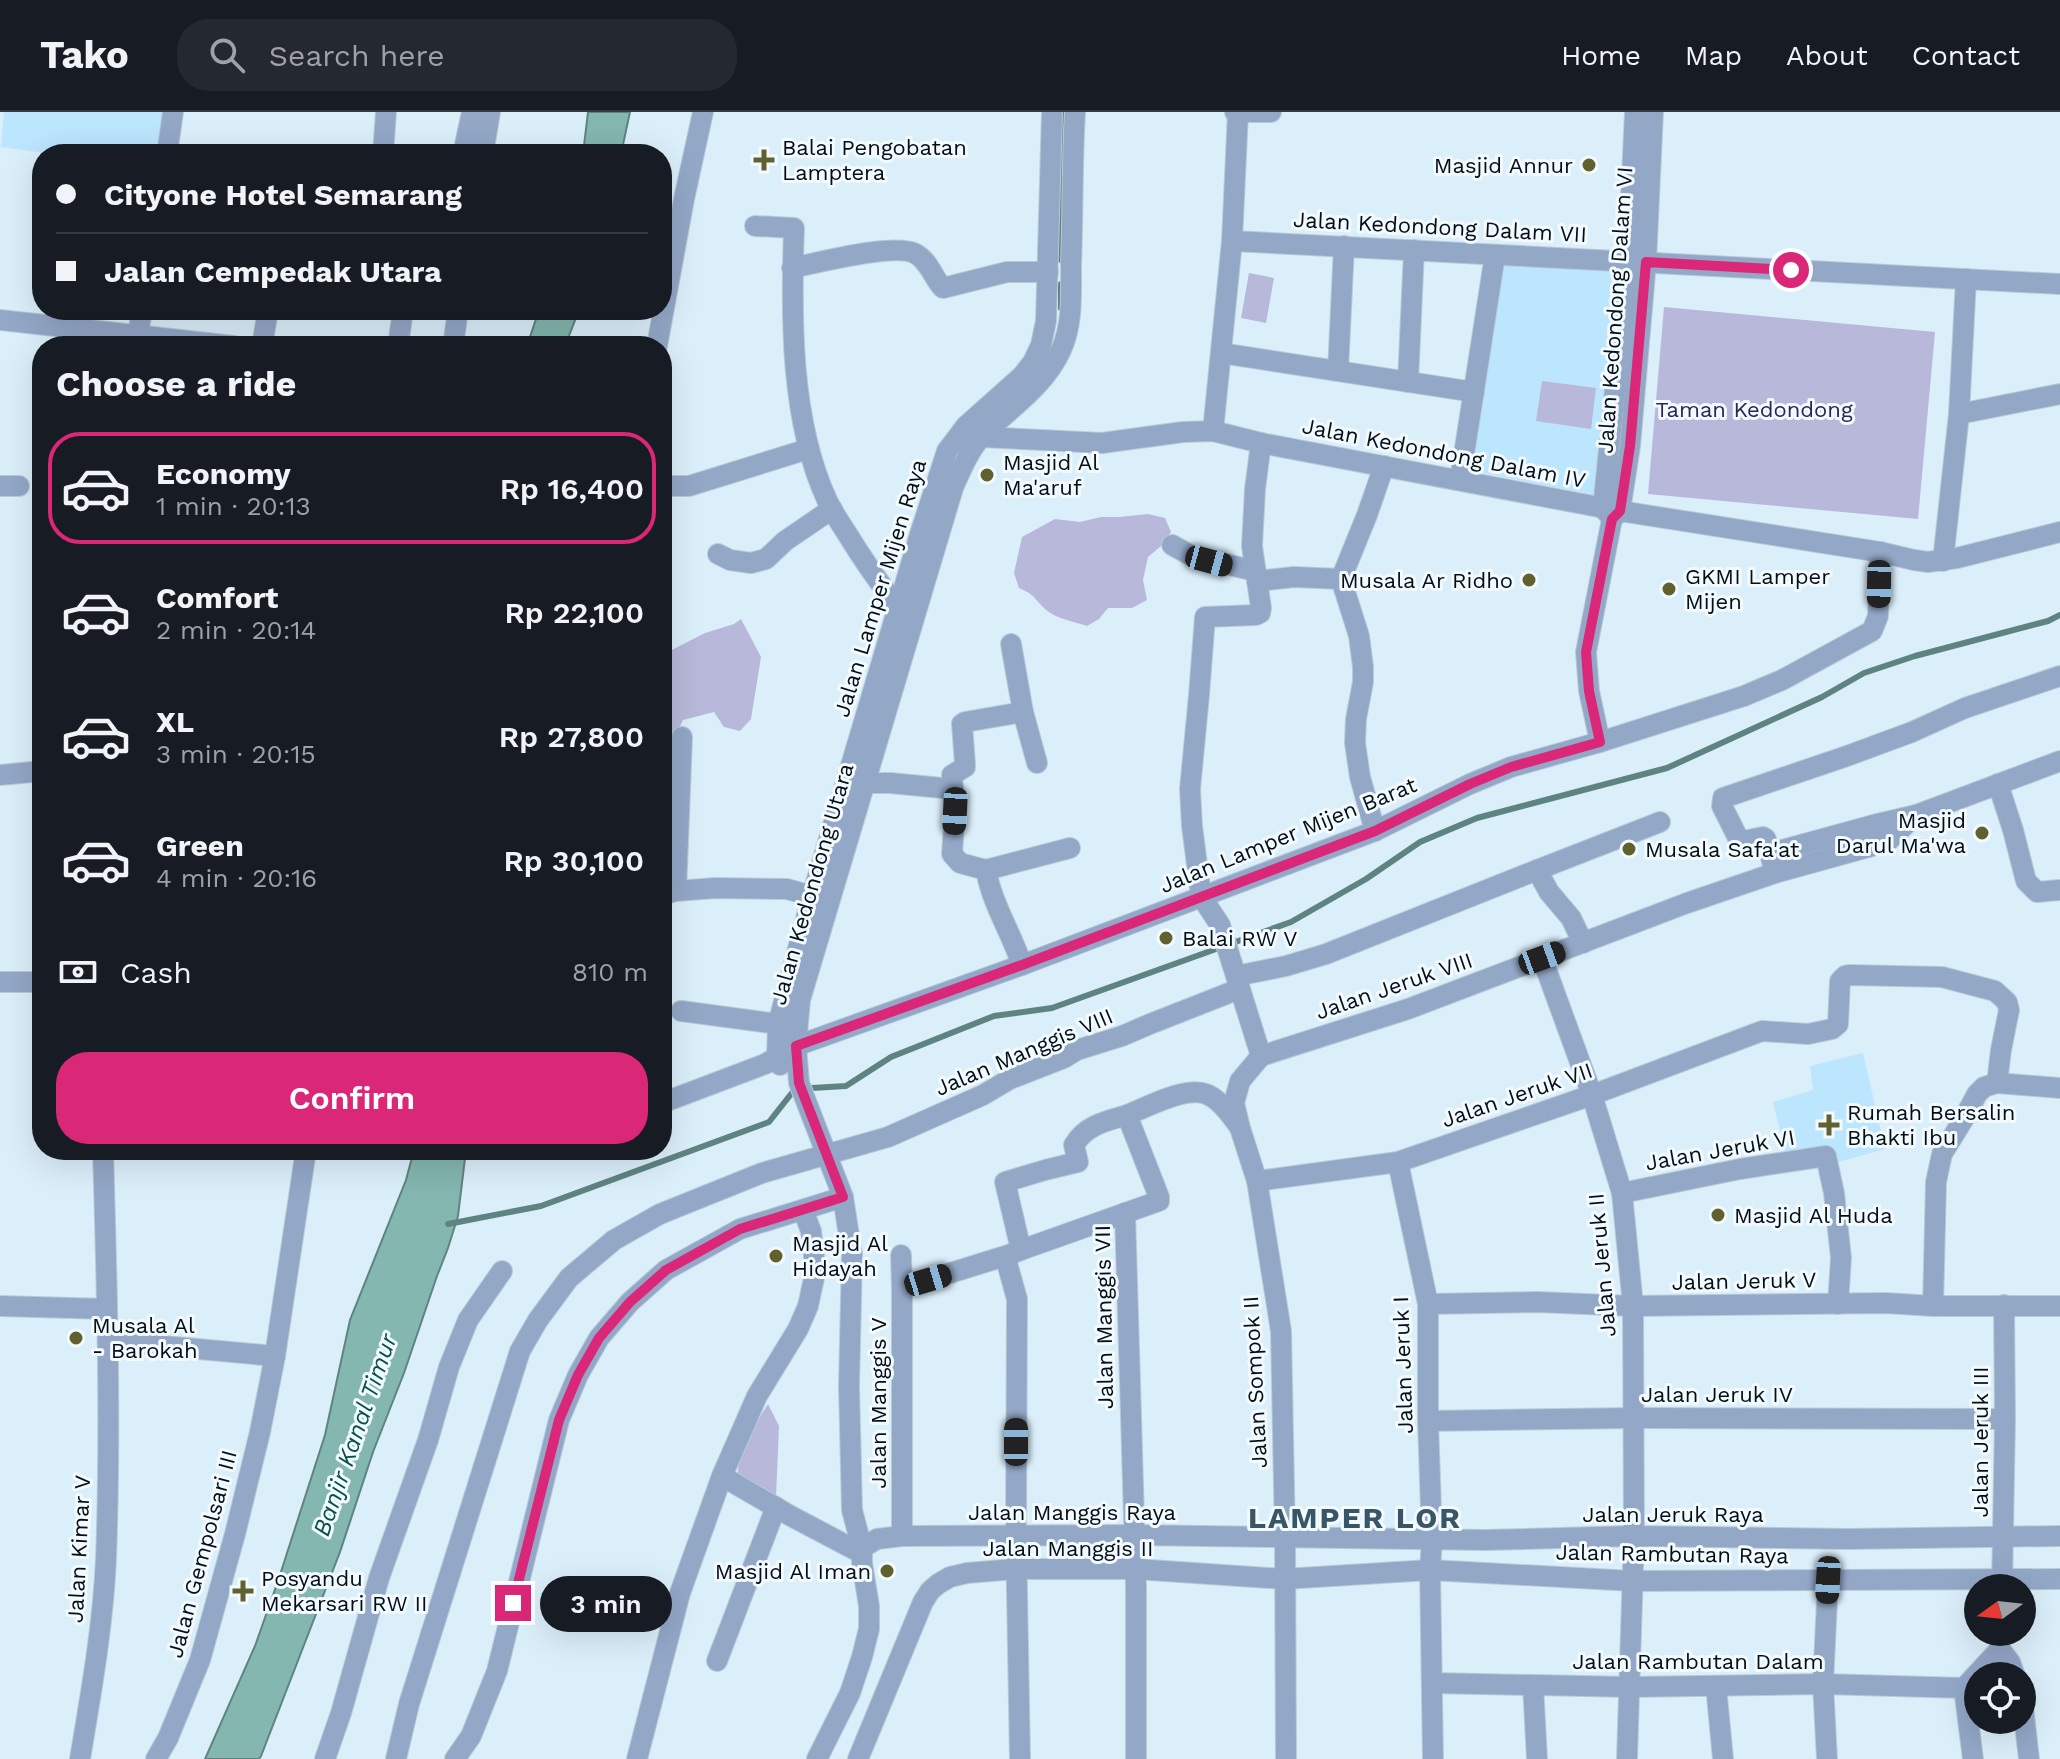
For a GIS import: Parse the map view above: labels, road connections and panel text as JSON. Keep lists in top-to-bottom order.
{
  "streets": {
    "street": [
      "Jalan Kedondong Dalam VII",
      "Jalan Kedondong Dalam VI",
      "Jalan Kedondong Dalam IV",
      "Jalan Lamper Mijen Raya",
      "Jalan Lamper Mijen Barat",
      "Jalan Kedondong Utara",
      "Jalan Jeruk VIII",
      "Jalan Manggis VIII",
      "Jalan Jeruk VII",
      "Jalan Jeruk VI",
      "Jalan Jeruk II",
      "Jalan Jeruk V",
      "Jalan Manggis VII",
      "Jalan Jeruk I",
      "Jalan Sompok II",
      "Jalan Jeruk IV",
      "Jalan Manggis V",
      "Jalan Jeruk III",
      "Jalan Manggis Raya",
      "Jalan Jeruk Raya",
      "Jalan Manggis II",
      "Jalan Kimar V",
      "Jalan Gempolsari III",
      "Jalan Rambutan Raya",
      "Jalan Rambutan Dalam"
    ]
  },
  "crossings": [
    ["Jalan Kedondong Dalam VII", "Jalan Kedondong Dalam VI"],
    ["Jalan Kedondong Dalam VI", "Jalan Kedondong Dalam IV"],
    ["Jalan Kedondong Dalam VI", "Jalan Lamper Mijen Barat"],
    ["Jalan Kedondong Dalam IV", "Jalan Lamper Mijen Raya"],
    ["Jalan Kedondong Dalam IV", "Jalan Lamper Mijen Barat"],
    ["Jalan Lamper Mijen Raya", "Jalan Lamper Mijen Barat"],
    ["Jalan Lamper Mijen Raya", "Jalan Kedondong Utara"],
    ["Jalan Lamper Mijen Barat", "Jalan Kedondong Utara"],
    ["Jalan Jeruk VIII", "Jalan Jeruk II"],
    ["Jalan Jeruk VIII", "Jalan Sompok II"],
    ["Jalan Jeruk VII", "Jalan Jeruk II"],
    ["Jalan Jeruk VII", "Jalan Jeruk I"],
    ["Jalan Jeruk VII", "Jalan Sompok II"],
    ["Jalan Jeruk VI", "Jalan Jeruk II"],
    ["Jalan Jeruk VI", "Jalan Jeruk V"],
    ["Jalan Jeruk II", "Jalan Jeruk V"],
    ["Jalan Jeruk II", "Jalan Jeruk IV"],
    ["Jalan Jeruk II", "Jalan Jeruk Raya"],
    ["Jalan Jeruk II", "Jalan Rambutan Raya"],
    ["Jalan Jeruk II", "Jalan Rambutan Dalam"],
    ["Jalan Jeruk V", "Jalan Jeruk I"],
    ["Jalan Jeruk V", "Jalan Jeruk III"],
    ["Jalan Manggis VII", "Jalan Manggis V"],
    ["Jalan Manggis VII", "Jalan Manggis Raya"],
    ["Jalan Manggis VII", "Jalan Manggis II"],
    ["Jalan Jeruk I", "Jalan Jeruk IV"],
    ["Jalan Jeruk I", "Jalan Jeruk Raya"],
    ["Jalan Jeruk I", "Jalan Rambutan Raya"],
    ["Jalan Jeruk I", "Jalan Rambutan Dalam"],
    ["Jalan Sompok II", "Jalan Manggis Raya"],
    ["Jalan Sompok II", "Jalan Jeruk Raya"],
    ["Jalan Sompok II", "Jalan Manggis II"],
    ["Jalan Sompok II", "Jalan Rambutan Raya"],
    ["Jalan Jeruk IV", "Jalan Jeruk III"],
    ["Jalan Manggis V", "Jalan Manggis Raya"],
    ["Jalan Jeruk III", "Jalan Jeruk Raya"],
    ["Jalan Manggis Raya", "Jalan Jeruk Raya"],
    ["Jalan Manggis II", "Jalan Rambutan Raya"]
  ],
  "districts": ["LAMPER LOR"],
  "water": ["Banjir Kanal Timur"],
  "parks": ["Taman Kedondong"],
  "places": {
    "health": ["Balai Pengobatan Lamptera", "Rumah Bersalin Bhakti Ibu", "Posyandu Mekarsari RW II"],
    "other": [
      "Masjid Annur",
      "Masjid Al Ma'aruf",
      "Musala Ar Ridho",
      "GKMI Lamper Mijen",
      "Masjid Darul Ma'wa",
      "Musala Safa'at",
      "Balai RW V",
      "Masjid Al Huda",
      "Masjid Al Hidayah",
      "Musala Al - Barokah",
      "Masjid Al Iman"
    ]
  },
  "north": "left",
  "page": {
    "header": "Tako",
    "search": "Search here",
    "nav": [
      "Home",
      "Map",
      "About",
      "Contact"
    ],
    "banner": ["Cityone Hotel Semarang", "Jalan Cempedak Utara"],
    "heading": "Choose a ride",
    "list": [
      {
        "name": "Economy",
        "note": "1 min · 20:13",
        "value": "Rp 16,400"
      },
      {
        "name": "Comfort",
        "note": "2 min · 20:14",
        "value": "Rp 22,100"
      },
      {
        "name": "XL",
        "note": "3 min · 20:15",
        "value": "Rp 27,800"
      },
      {
        "name": "Green",
        "note": "4 min · 20:16",
        "value": "Rp 30,100"
      }
    ],
    "pay": ["Cash", "810 m"],
    "buttons": "Confirm",
    "bubble": "3 min"
  }
}
